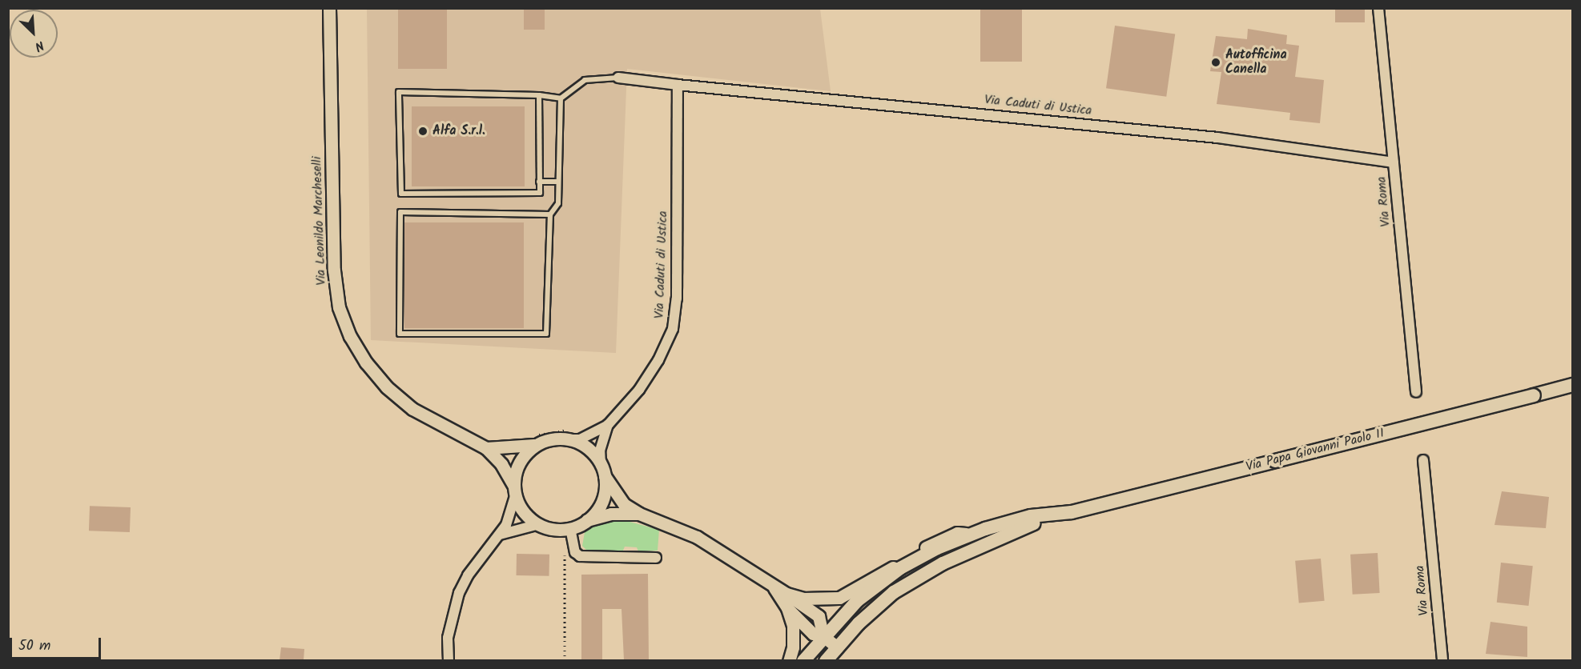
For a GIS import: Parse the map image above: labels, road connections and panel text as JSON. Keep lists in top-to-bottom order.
{
  "streets": {
    "main road": ["Via Papa Giovanni Paolo II"],
    "street": ["Via Caduti di Ustica", "Via Roma", "Via Leonildo Marcheselli"]
  },
  "crossings": [
    ["Via Caduti di Ustica", "Via Roma"],
    ["Via Caduti di Ustica", "Via Leonildo Marcheselli"]
  ],
  "places": ["Autofficina Canella", "Alfa S.r.l."],
  "scale_bar": "50 m",
  "north": "bottom right"
}
